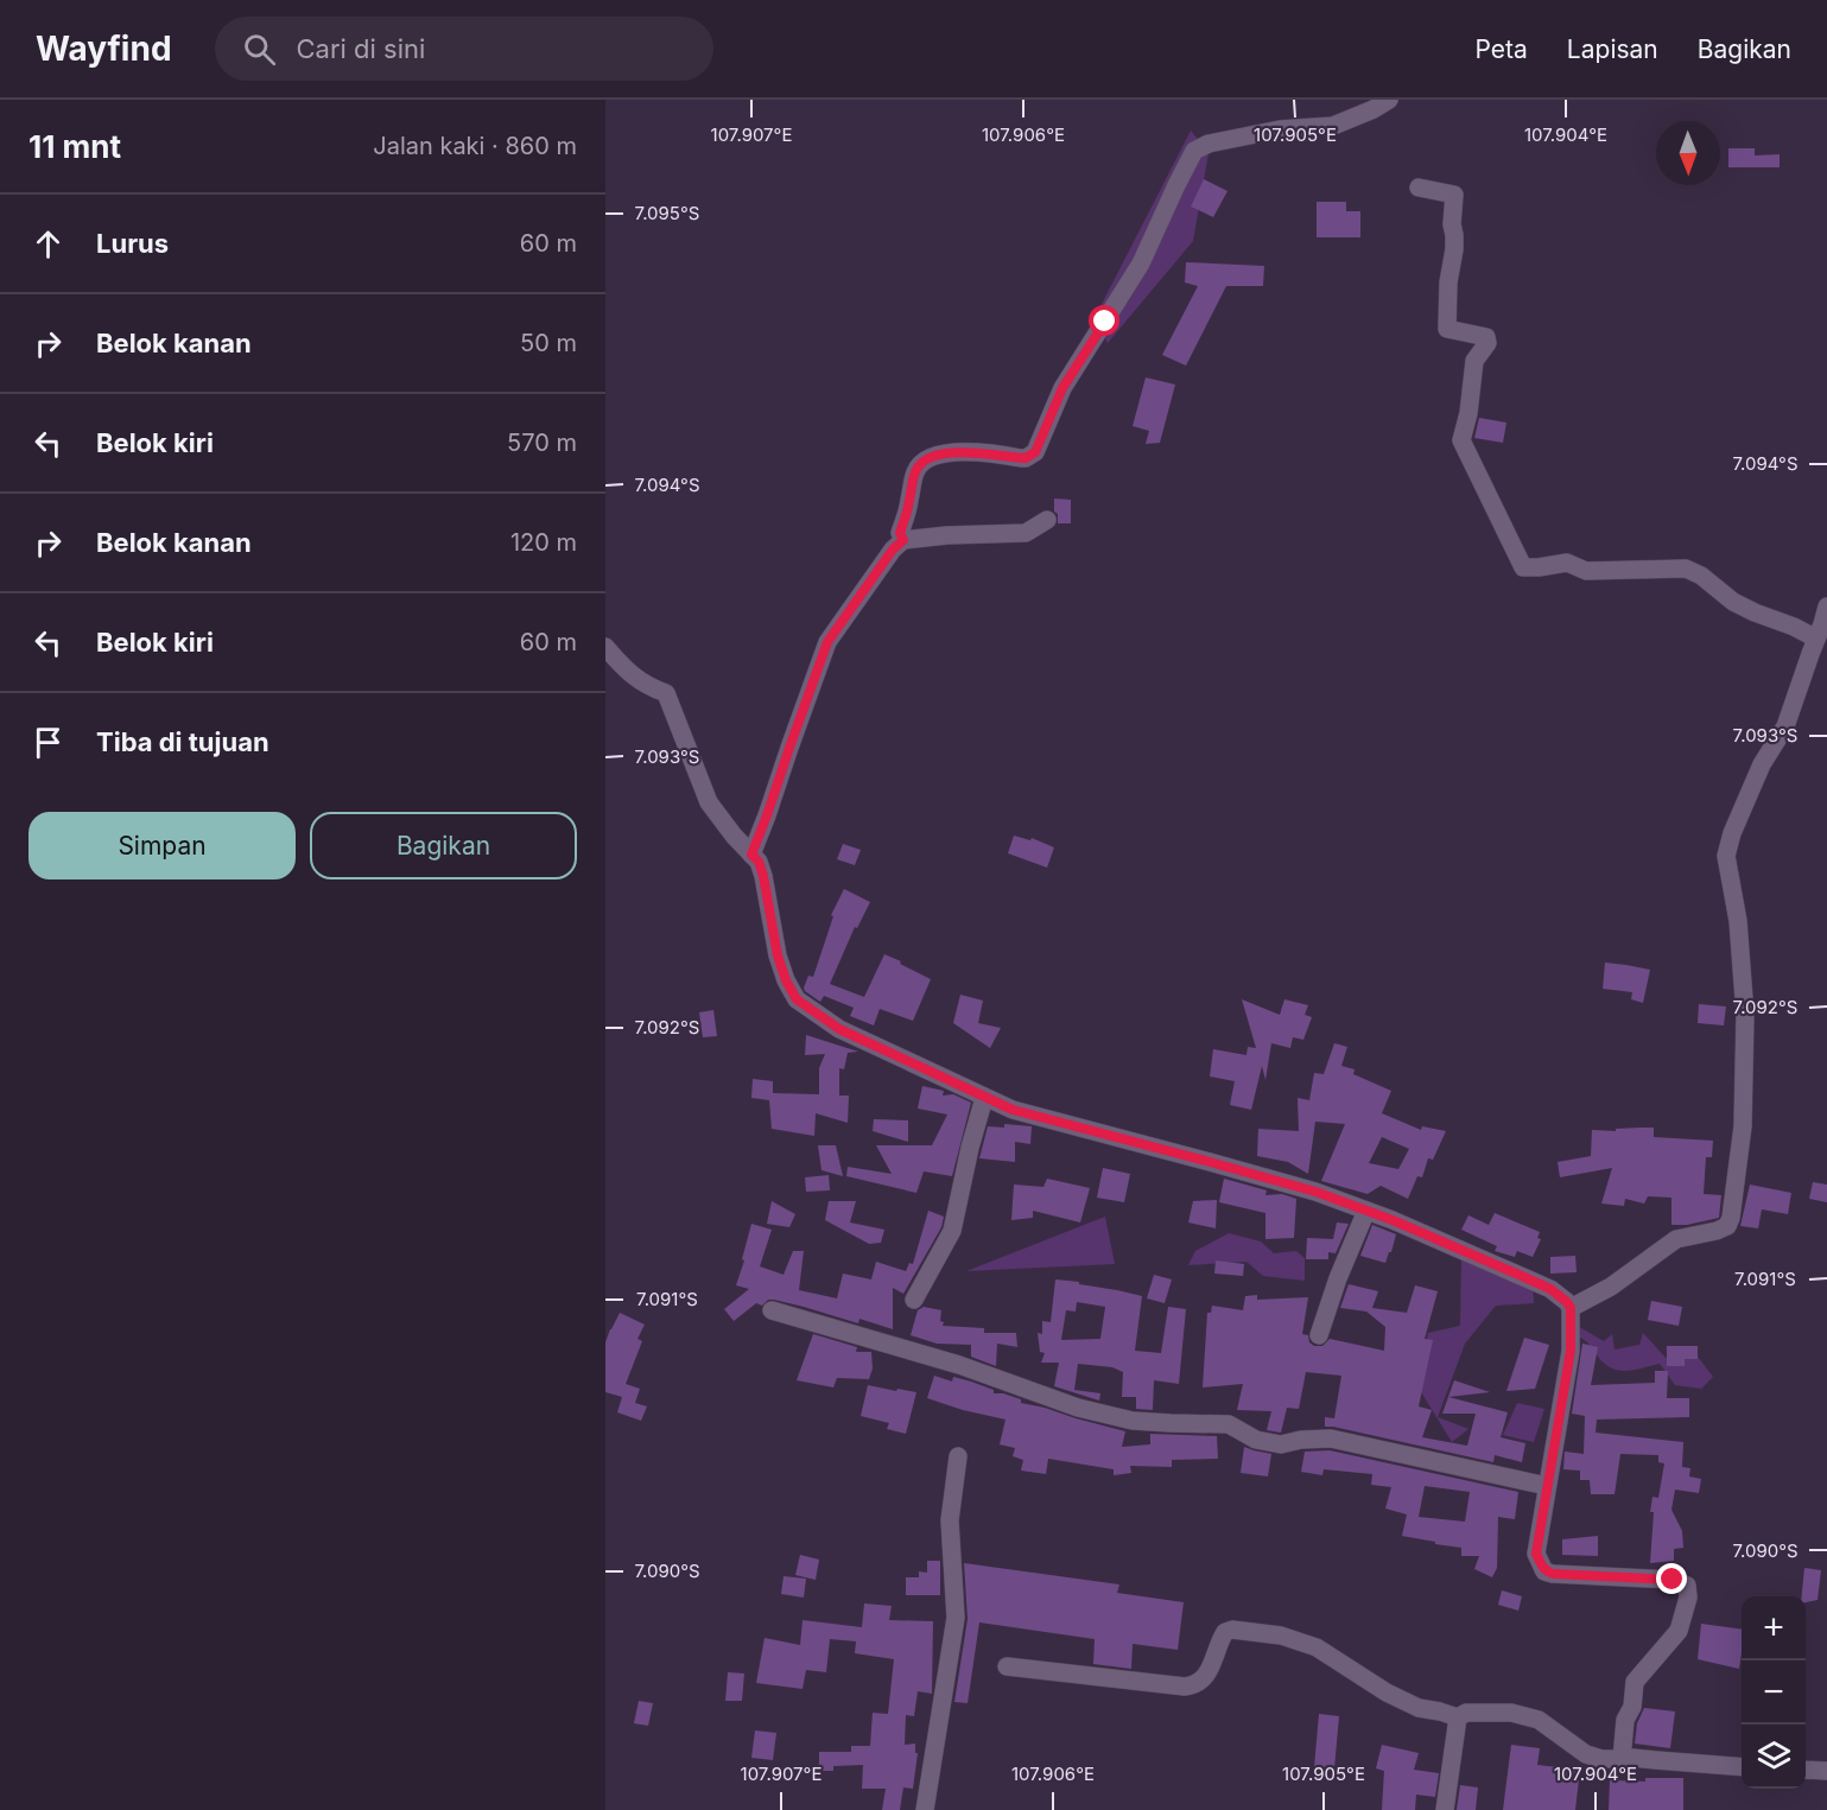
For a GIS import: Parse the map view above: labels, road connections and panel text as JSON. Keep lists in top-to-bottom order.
{
  "north": "bottom",
  "page": {
    "header": "Wayfind",
    "search": "Cari di sini",
    "nav": ["Peta", "Lapisan", "Bagikan"],
    "heading": ["11 mnt", "Jalan kaki · 860 m"],
    "list": [
      ["Lurus", "60 m"],
      ["Belok kanan", "50 m"],
      ["Belok kiri", "570 m"],
      ["Belok kanan", "120 m"],
      ["Belok kiri", "60 m"],
      "Tiba di tujuan"
    ],
    "buttons": ["Simpan", "Bagikan"],
    "map_buttons": ["+", "−"]
  },
  "coordinates": [
    "107.907°E",
    "107.906°E",
    "107.905°E",
    "107.904°E",
    "7.095°S",
    "7.094°S",
    "7.093°S",
    "7.092°S",
    "7.091°S",
    "7.090°S"
  ]
}
